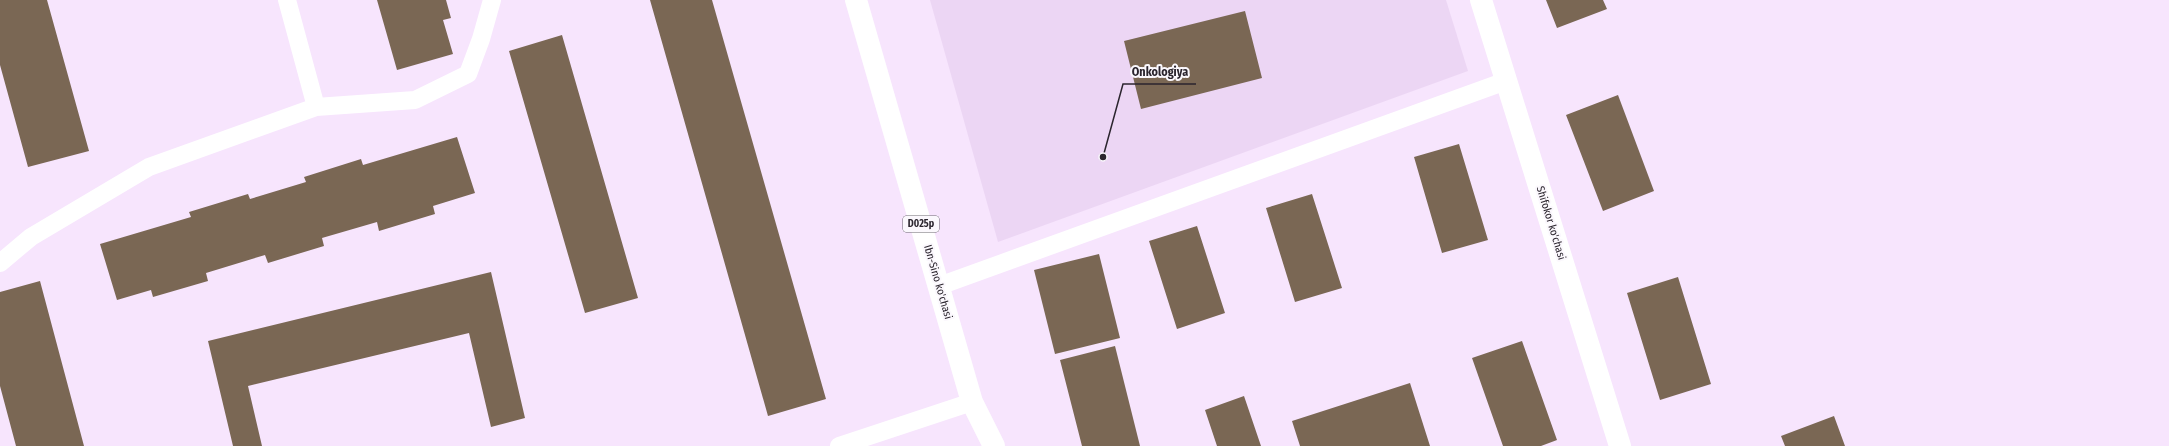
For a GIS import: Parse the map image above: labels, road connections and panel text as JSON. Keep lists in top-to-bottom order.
{
  "streets": {
    "main road": ["Shifokor ko'chasi", "D025p", "Ibn-Sino ko'chasi"]
  },
  "places": ["Onkologiya"]
}
